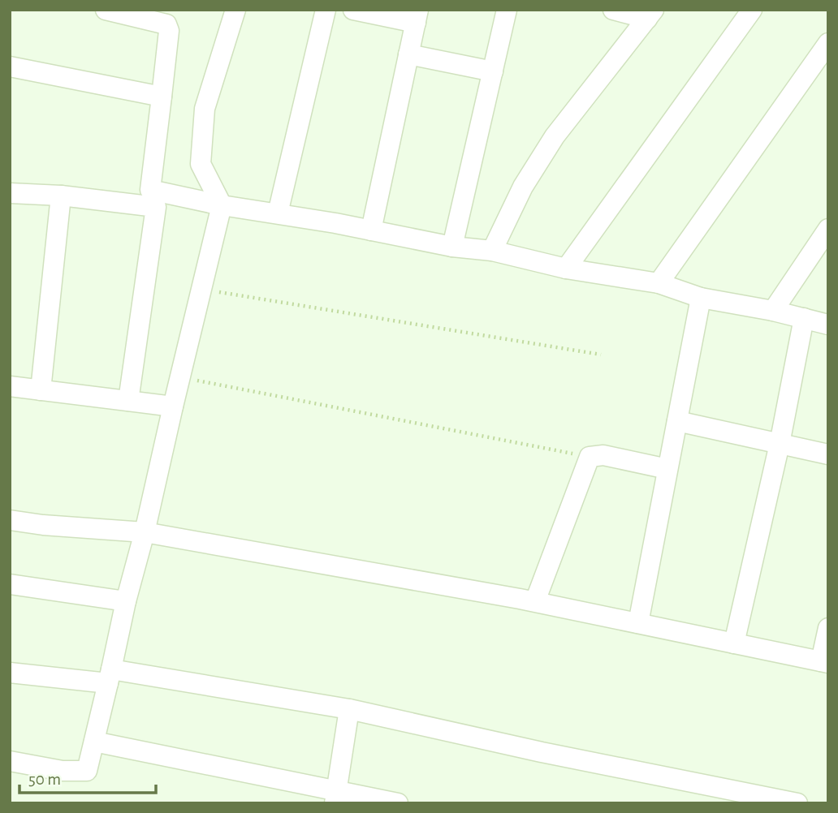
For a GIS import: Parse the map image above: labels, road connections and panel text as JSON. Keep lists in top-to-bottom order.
{
  "scale_bar": "50 m"
}
